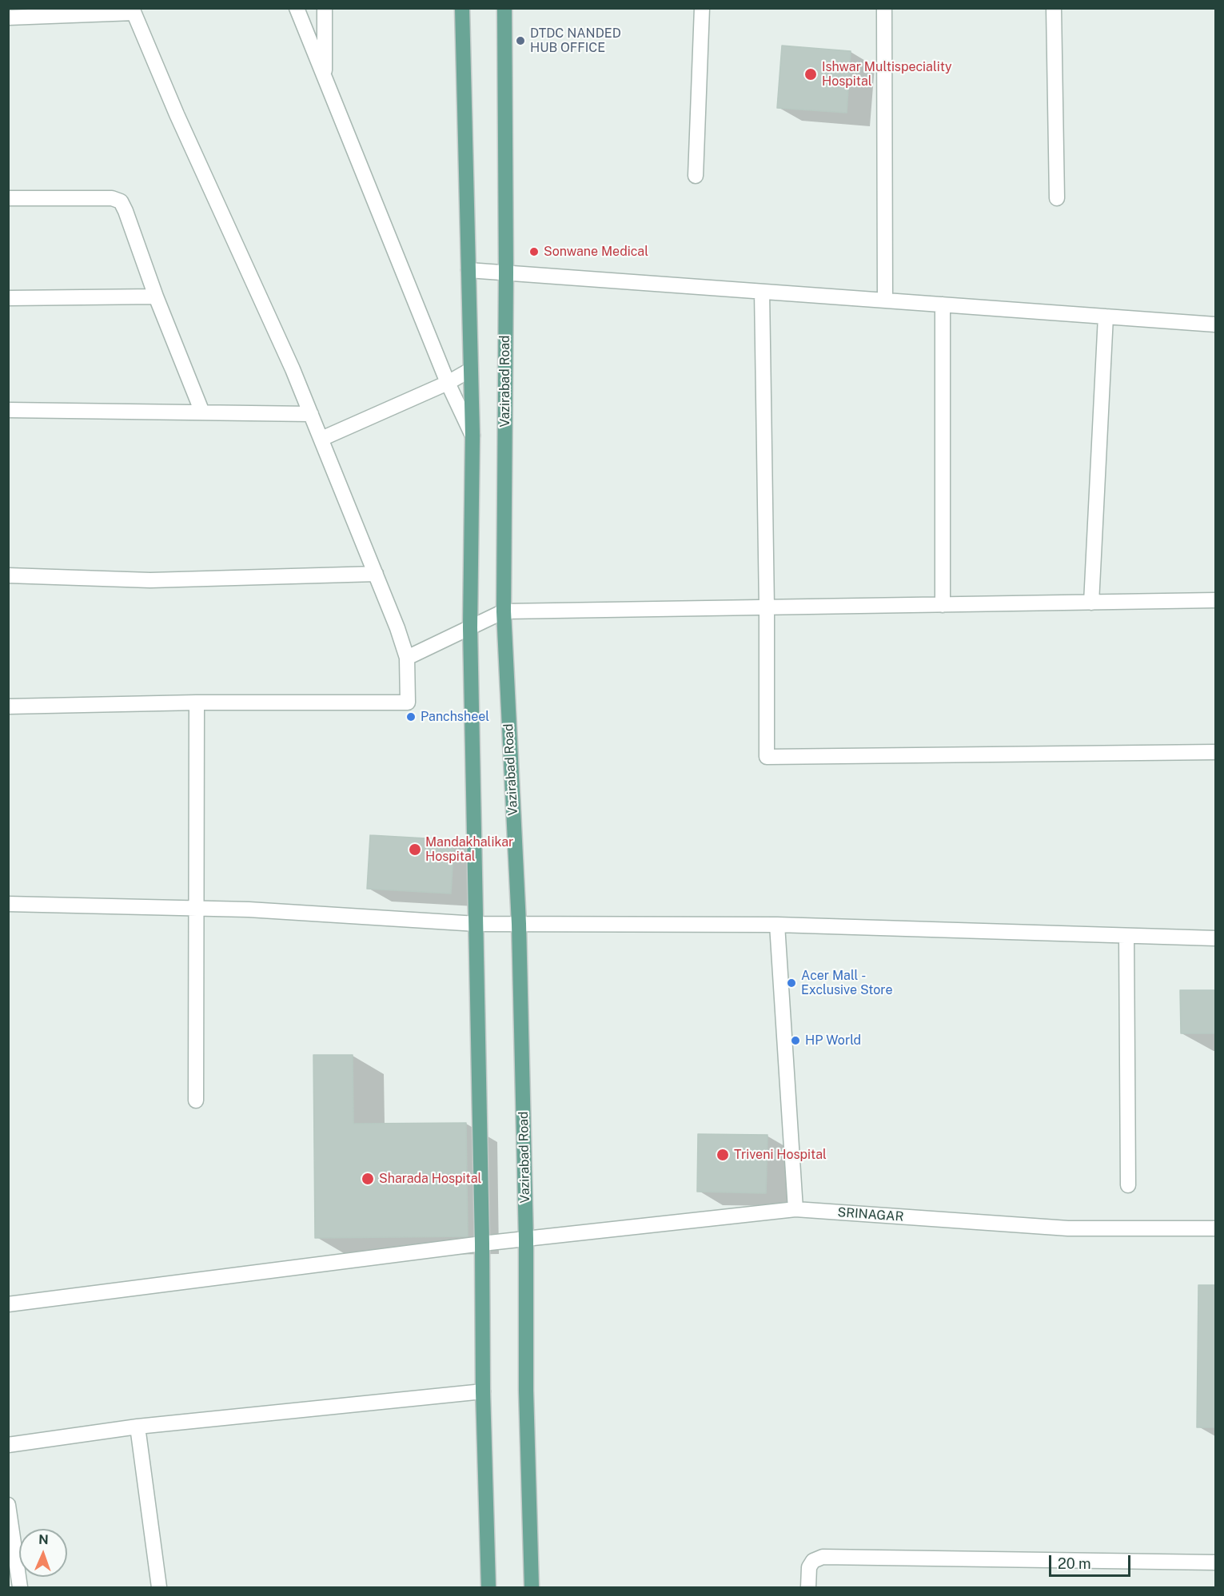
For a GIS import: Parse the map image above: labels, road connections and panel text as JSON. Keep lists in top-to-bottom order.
{
  "streets": {
    "main road": ["Vazirabad Road"],
    "street": ["SRINAGAR"]
  },
  "crossings": [
    ["Vazirabad Road", "SRINAGAR"]
  ],
  "places": [
    "DTDC NANDED HUB OFFICE",
    "Ishwar Multispeciality Hospital",
    "Sonwane Medical",
    "Panchsheel",
    "Mandakhalikar Hospital",
    "Acer Mall - Exclusive Store",
    "HP World",
    "Triveni Hospital",
    "Sharada Hospital"
  ],
  "scale_bar": "20 m",
  "north": "top"
}
